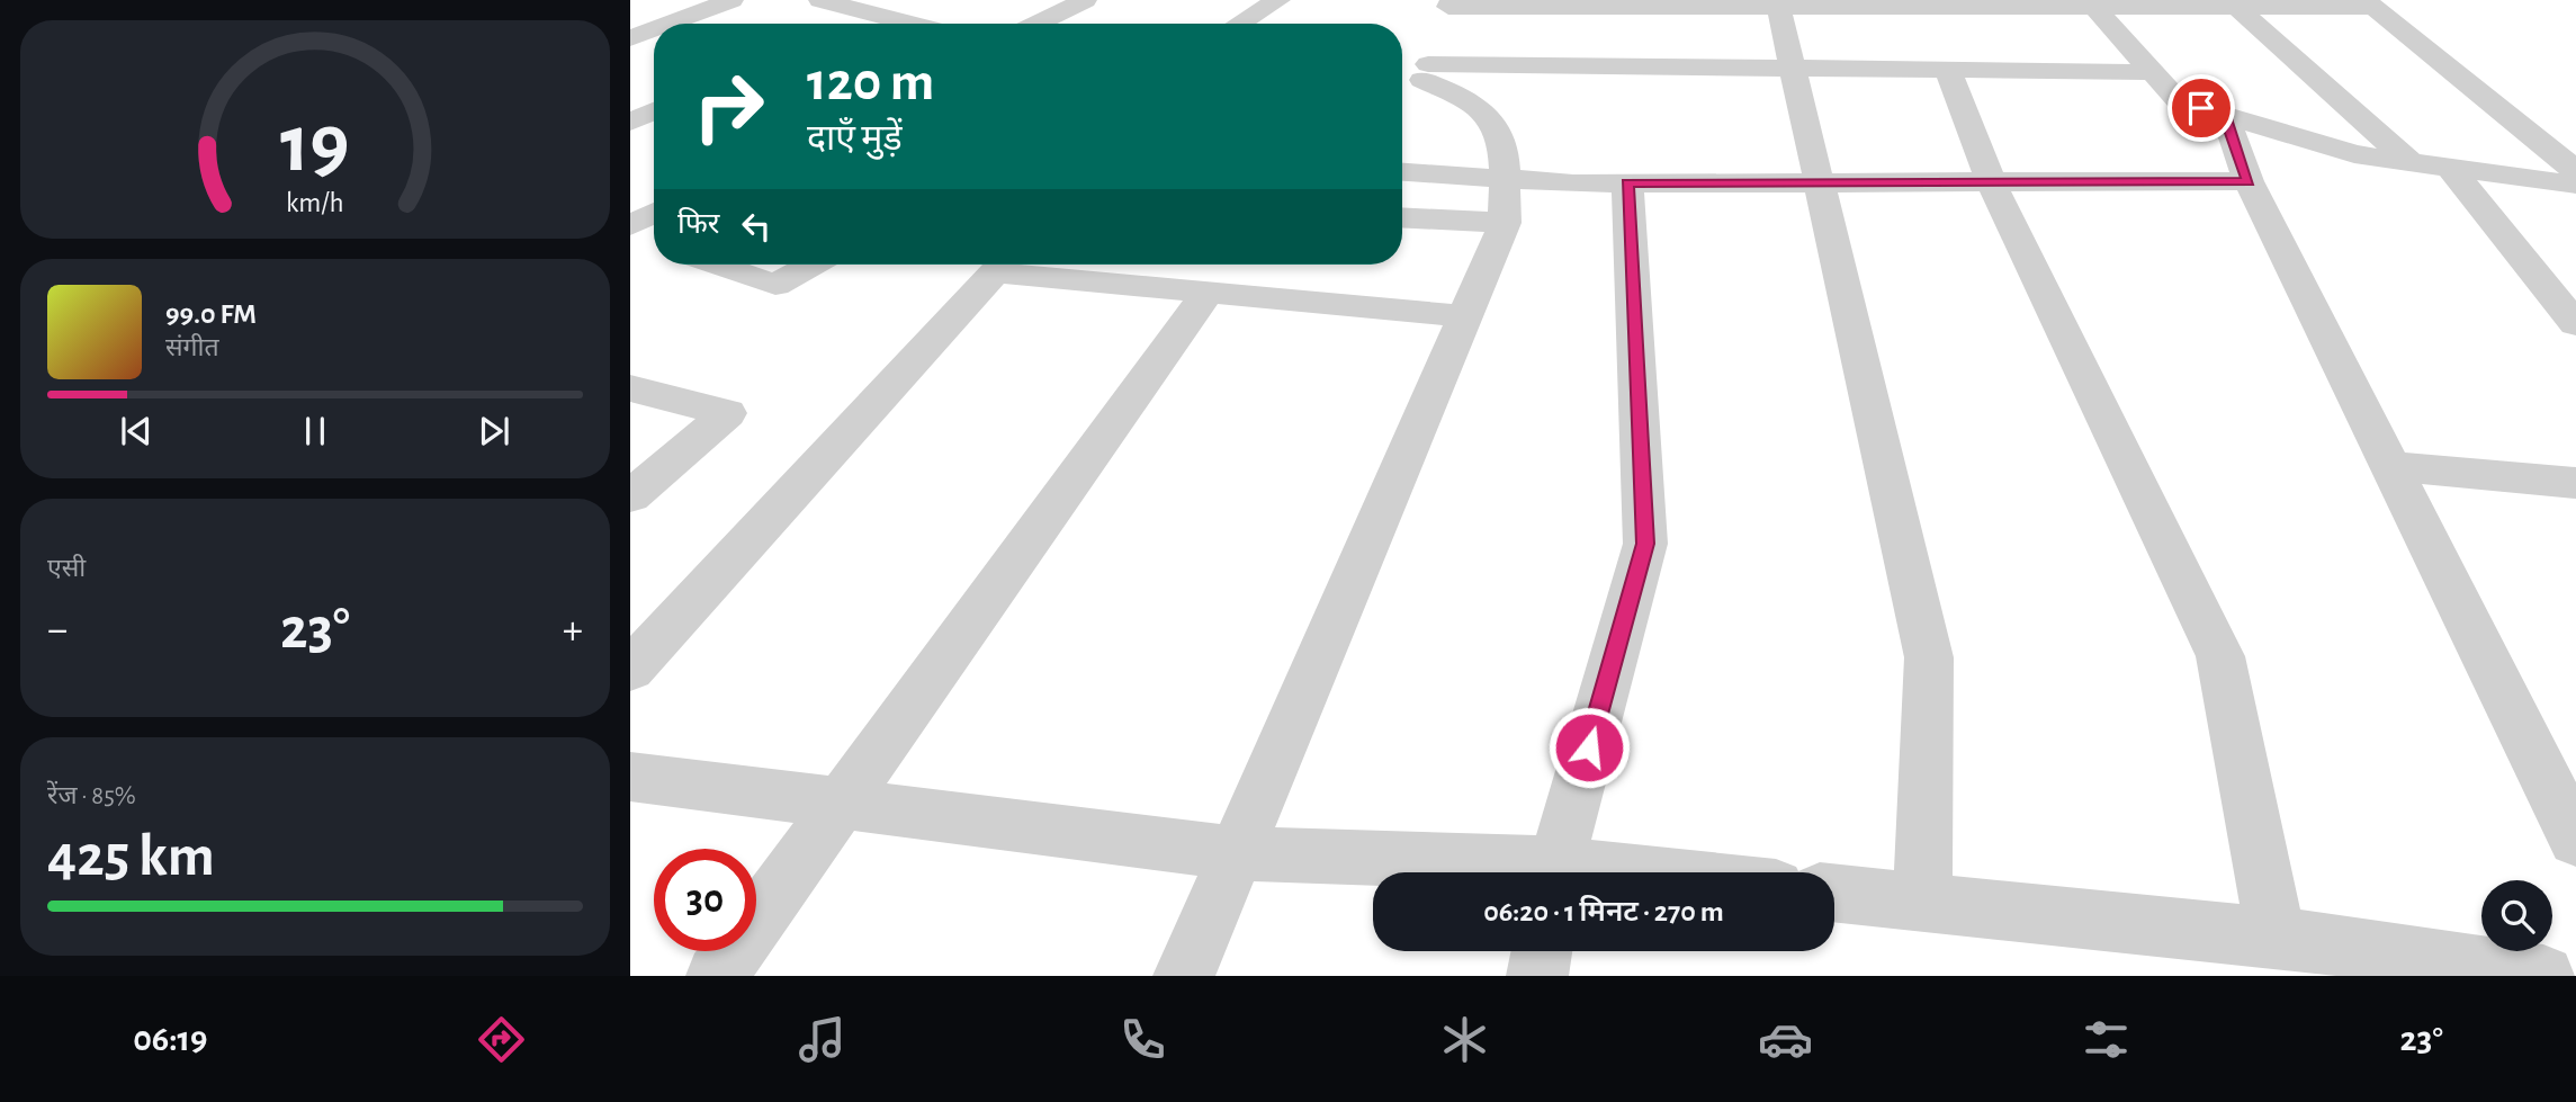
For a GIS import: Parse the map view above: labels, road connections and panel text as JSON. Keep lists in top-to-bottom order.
{
  "page": {
    "turn": ["120 m", "दाएँ मुड़ें"],
    "then": "फिर",
    "song": ["99.0 FM", "संगीत"],
    "tile": [
      "एसी",
      ["रेंज · 85%", "425 km"]
    ],
    "heat": ["−", "23°", "+"],
    "limit": "30",
    "trip": "06:20 · 1 मिनट · 270 m",
    "tabs": ["06:19", "23°"],
    "gauge": ["19", "km/h"]
  }
}
